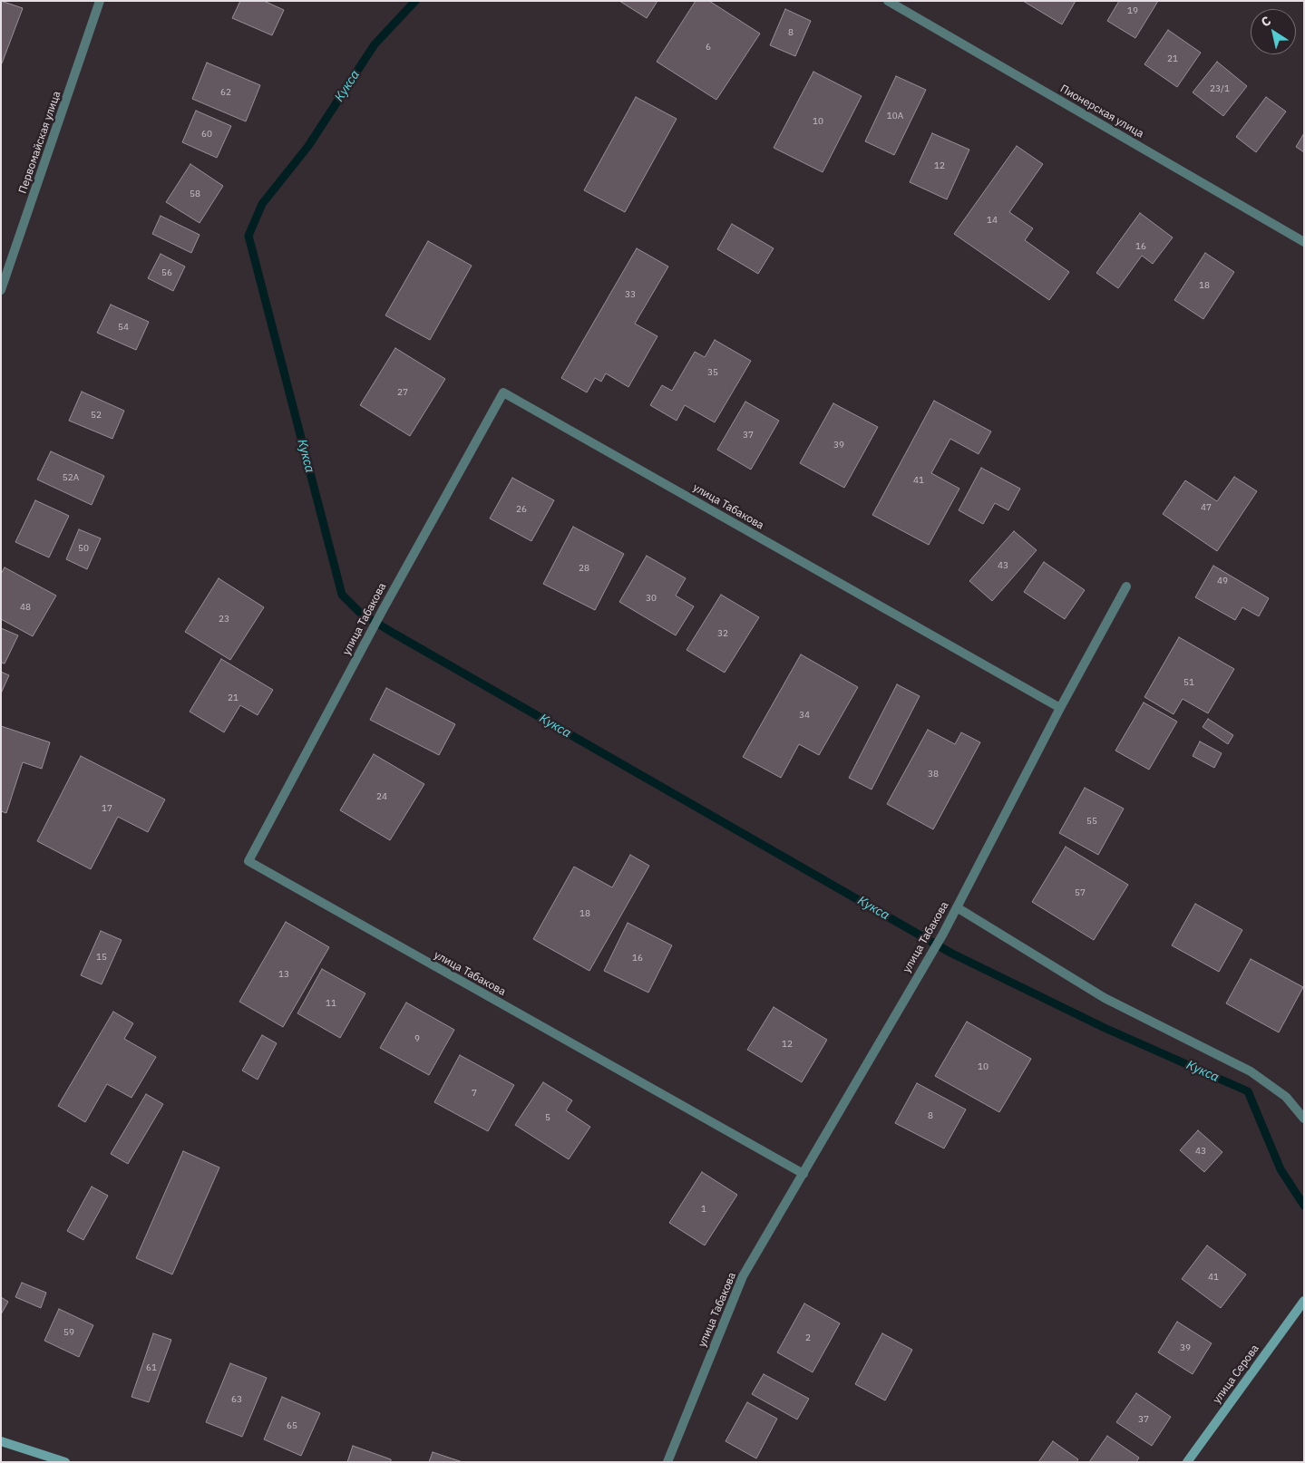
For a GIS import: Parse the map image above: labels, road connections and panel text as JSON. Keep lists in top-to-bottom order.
{
  "streets": {
    "street": [
      "Пионерская улица",
      "Первомайская улица",
      "улица Табакова",
      "улица Серова"
    ]
  },
  "water": ["Кукса"],
  "house_numbers": [
    "19",
    "8",
    "6",
    "21",
    "23/1",
    "62",
    "10А",
    "10",
    "60",
    "12",
    "58",
    "14",
    "16",
    "56",
    "18",
    "33",
    "54",
    "35",
    "27",
    "52",
    "37",
    "39",
    "52А",
    "41",
    "47",
    "26",
    "50",
    "43",
    "28",
    "49",
    "30",
    "48",
    "23",
    "32",
    "51",
    "21",
    "34",
    "38",
    "24",
    "17",
    "55",
    "57",
    "18",
    "15",
    "16",
    "13",
    "11",
    "9",
    "12",
    "10",
    "7",
    "8",
    "5",
    "43",
    "1",
    "41",
    "59",
    "2",
    "39",
    "61",
    "63",
    "37",
    "65"
  ],
  "north": "top left"
}
